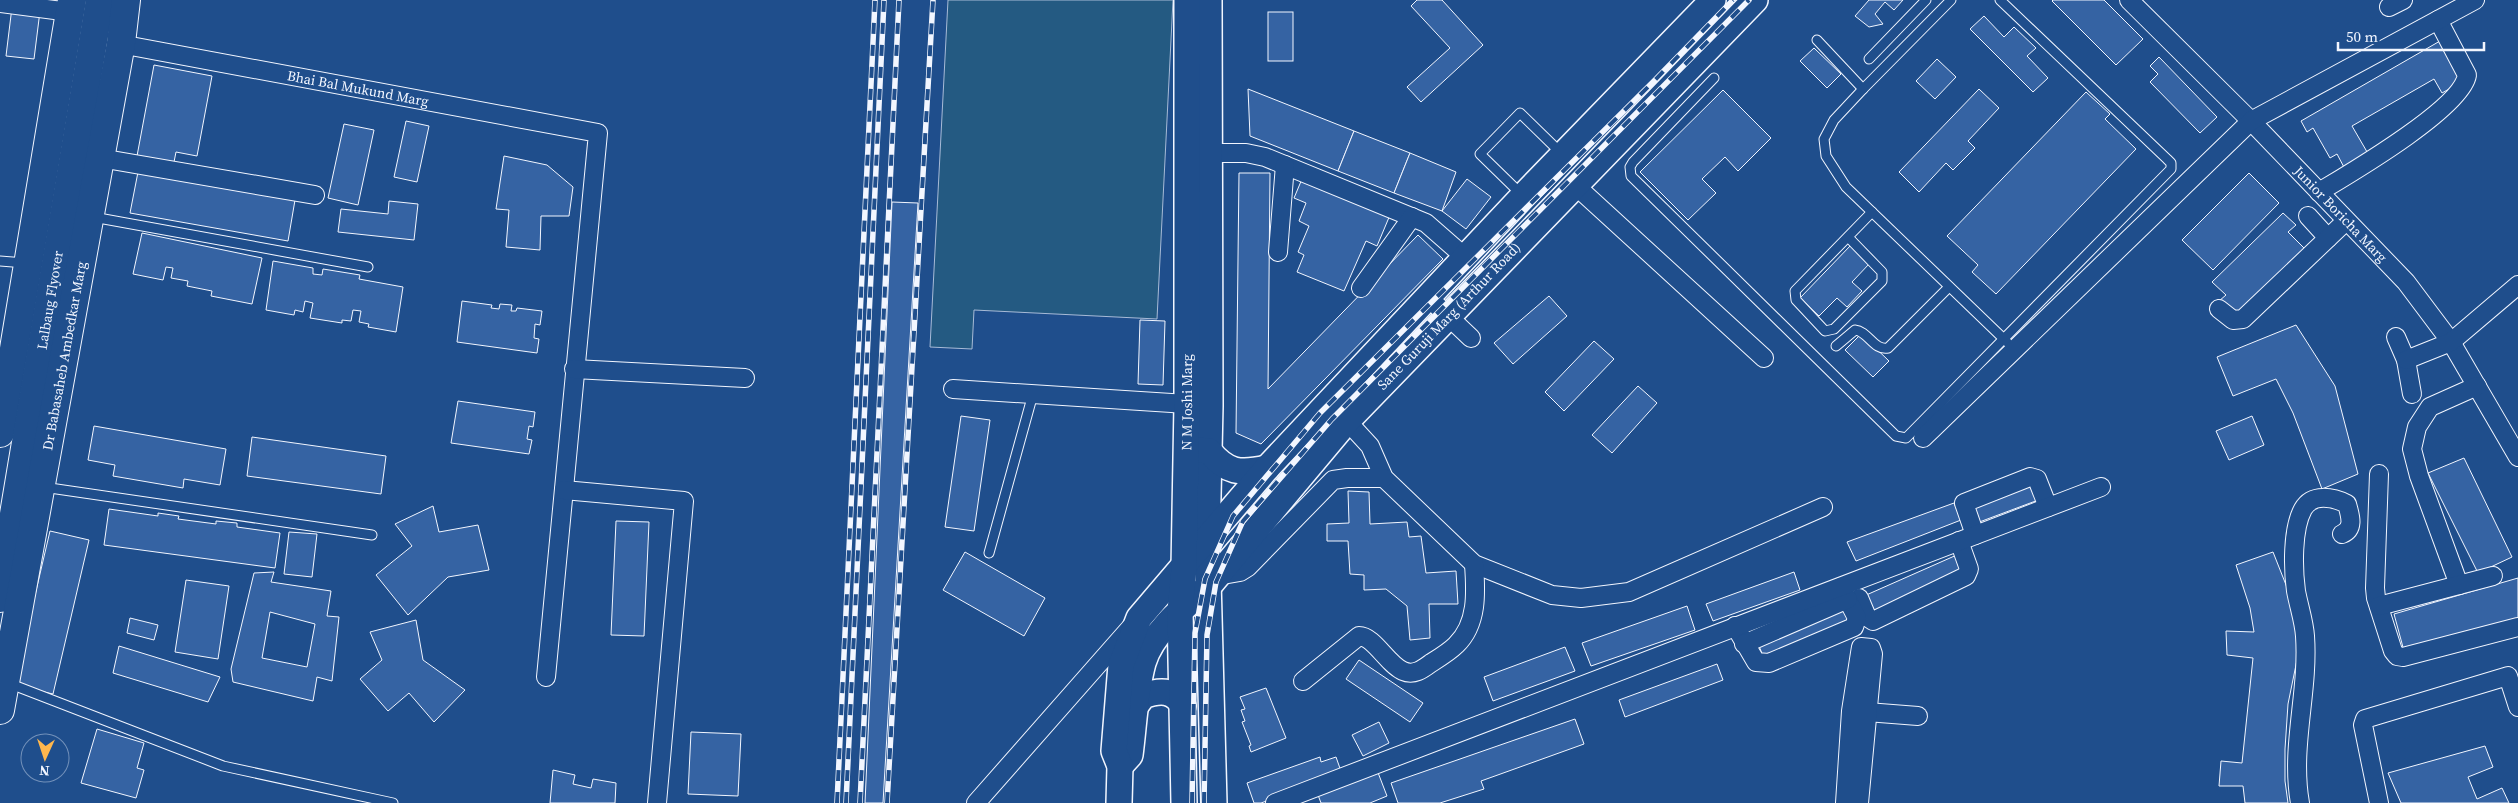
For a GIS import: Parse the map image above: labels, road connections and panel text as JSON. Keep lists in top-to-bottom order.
{
  "streets": {
    "highway": ["Lalbaug Flyover", "Dr Babasaheb Ambedkar Marg"],
    "main road": ["Sane Guruji Marg (Arthur Road)", "N M Joshi Marg"],
    "street": ["Bhai Bal Mukund Marg", "Junior Boricha Marg"]
  },
  "crossings": [
    ["Bhai Bal Mukund Marg", "Dr Babasaheb Ambedkar Marg"],
    ["Sane Guruji Marg (Arthur Road)", "N M Joshi Marg"]
  ],
  "scale_bar": "50 m",
  "north": "bottom"
}
